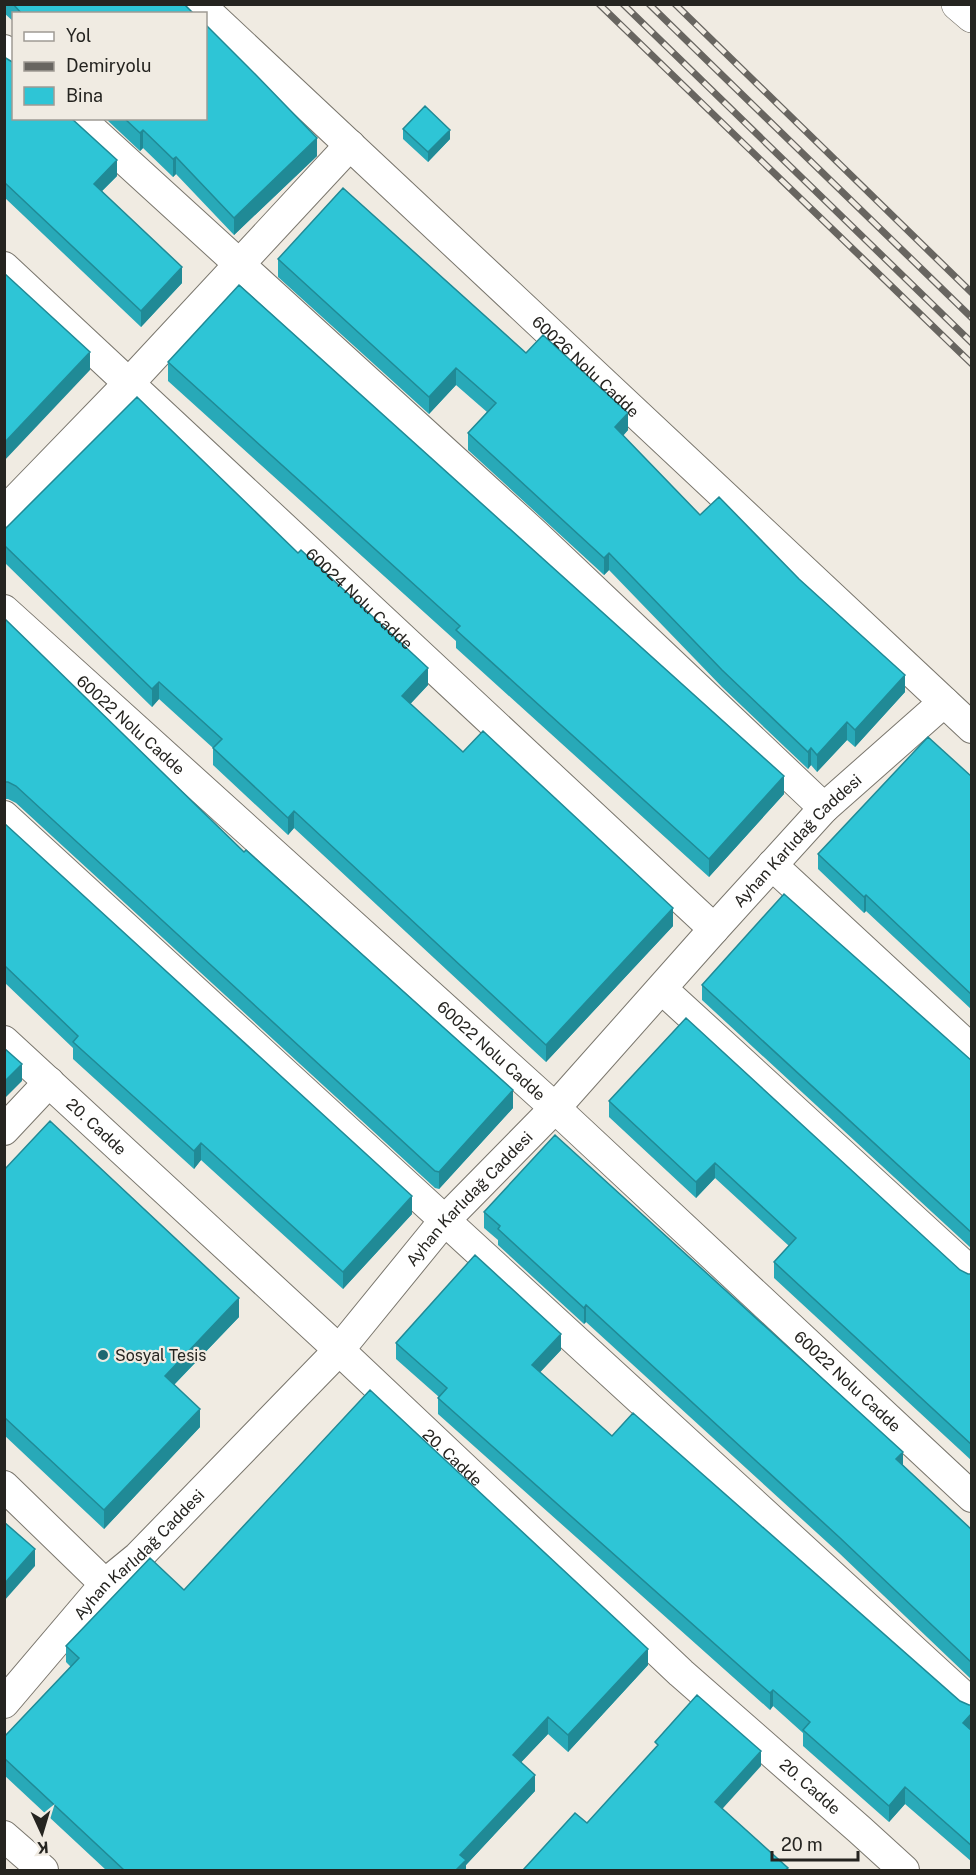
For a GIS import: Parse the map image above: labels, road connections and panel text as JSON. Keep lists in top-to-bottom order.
{
  "streets": {
    "street": [
      "60026 Nolu Cadde",
      "60024 Nolu Cadde",
      "60022 Nolu Cadde",
      "Ayhan Karlıdağ Caddesi",
      "20. Cadde"
    ]
  },
  "crossings": [
    ["60026 Nolu Cadde", "Ayhan Karlıdağ Caddesi"],
    ["60024 Nolu Cadde", "Ayhan Karlıdağ Caddesi"],
    ["60022 Nolu Cadde", "Ayhan Karlıdağ Caddesi"],
    ["Ayhan Karlıdağ Caddesi", "20. Cadde"]
  ],
  "places": ["Sosyal Tesis"],
  "legend": ["Yol", "Demiryolu", "Bina"],
  "scale_bar": "20 m",
  "north": "bottom"
}
